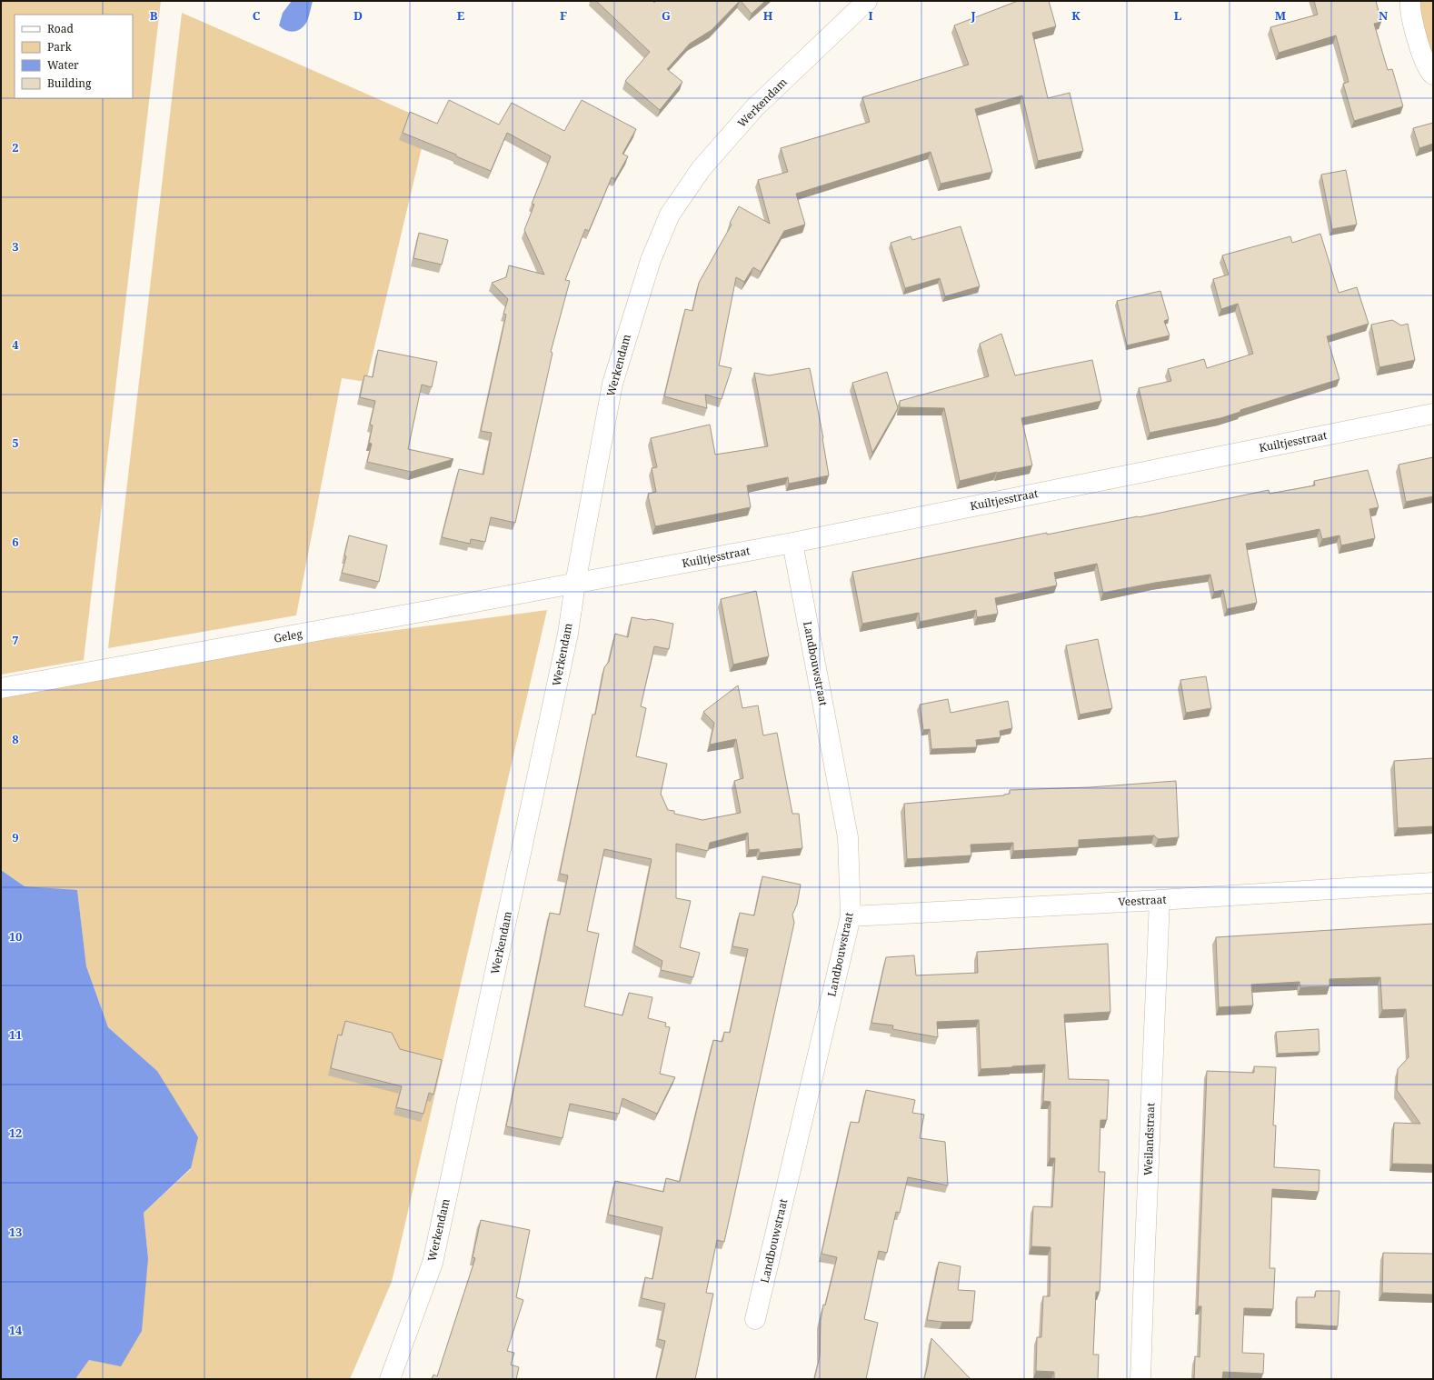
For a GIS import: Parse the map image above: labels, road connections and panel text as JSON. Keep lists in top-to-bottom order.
{
  "streets": {
    "street": [
      "Werkendam",
      "Kuiltjesstraat",
      "Geleg",
      "Landbouwstraat",
      "Veestraat",
      "Weilandstraat"
    ]
  },
  "crossings": [
    ["Werkendam", "Kuiltjesstraat"],
    ["Werkendam", "Geleg"],
    ["Kuiltjesstraat", "Geleg"],
    ["Kuiltjesstraat", "Landbouwstraat"],
    ["Landbouwstraat", "Veestraat"],
    ["Veestraat", "Weilandstraat"]
  ],
  "legend": [
    "Road",
    "Park",
    "Water",
    "Building"
  ],
  "grid": {
    "columns": [
      "B",
      "C",
      "D",
      "E",
      "F",
      "G",
      "H",
      "I",
      "J",
      "K",
      "L",
      "M",
      "N"
    ],
    "rows": [
      "2",
      "3",
      "4",
      "5",
      "6",
      "7",
      "8",
      "9",
      "10",
      "11",
      "12",
      "13",
      "14"
    ]
  }
}
